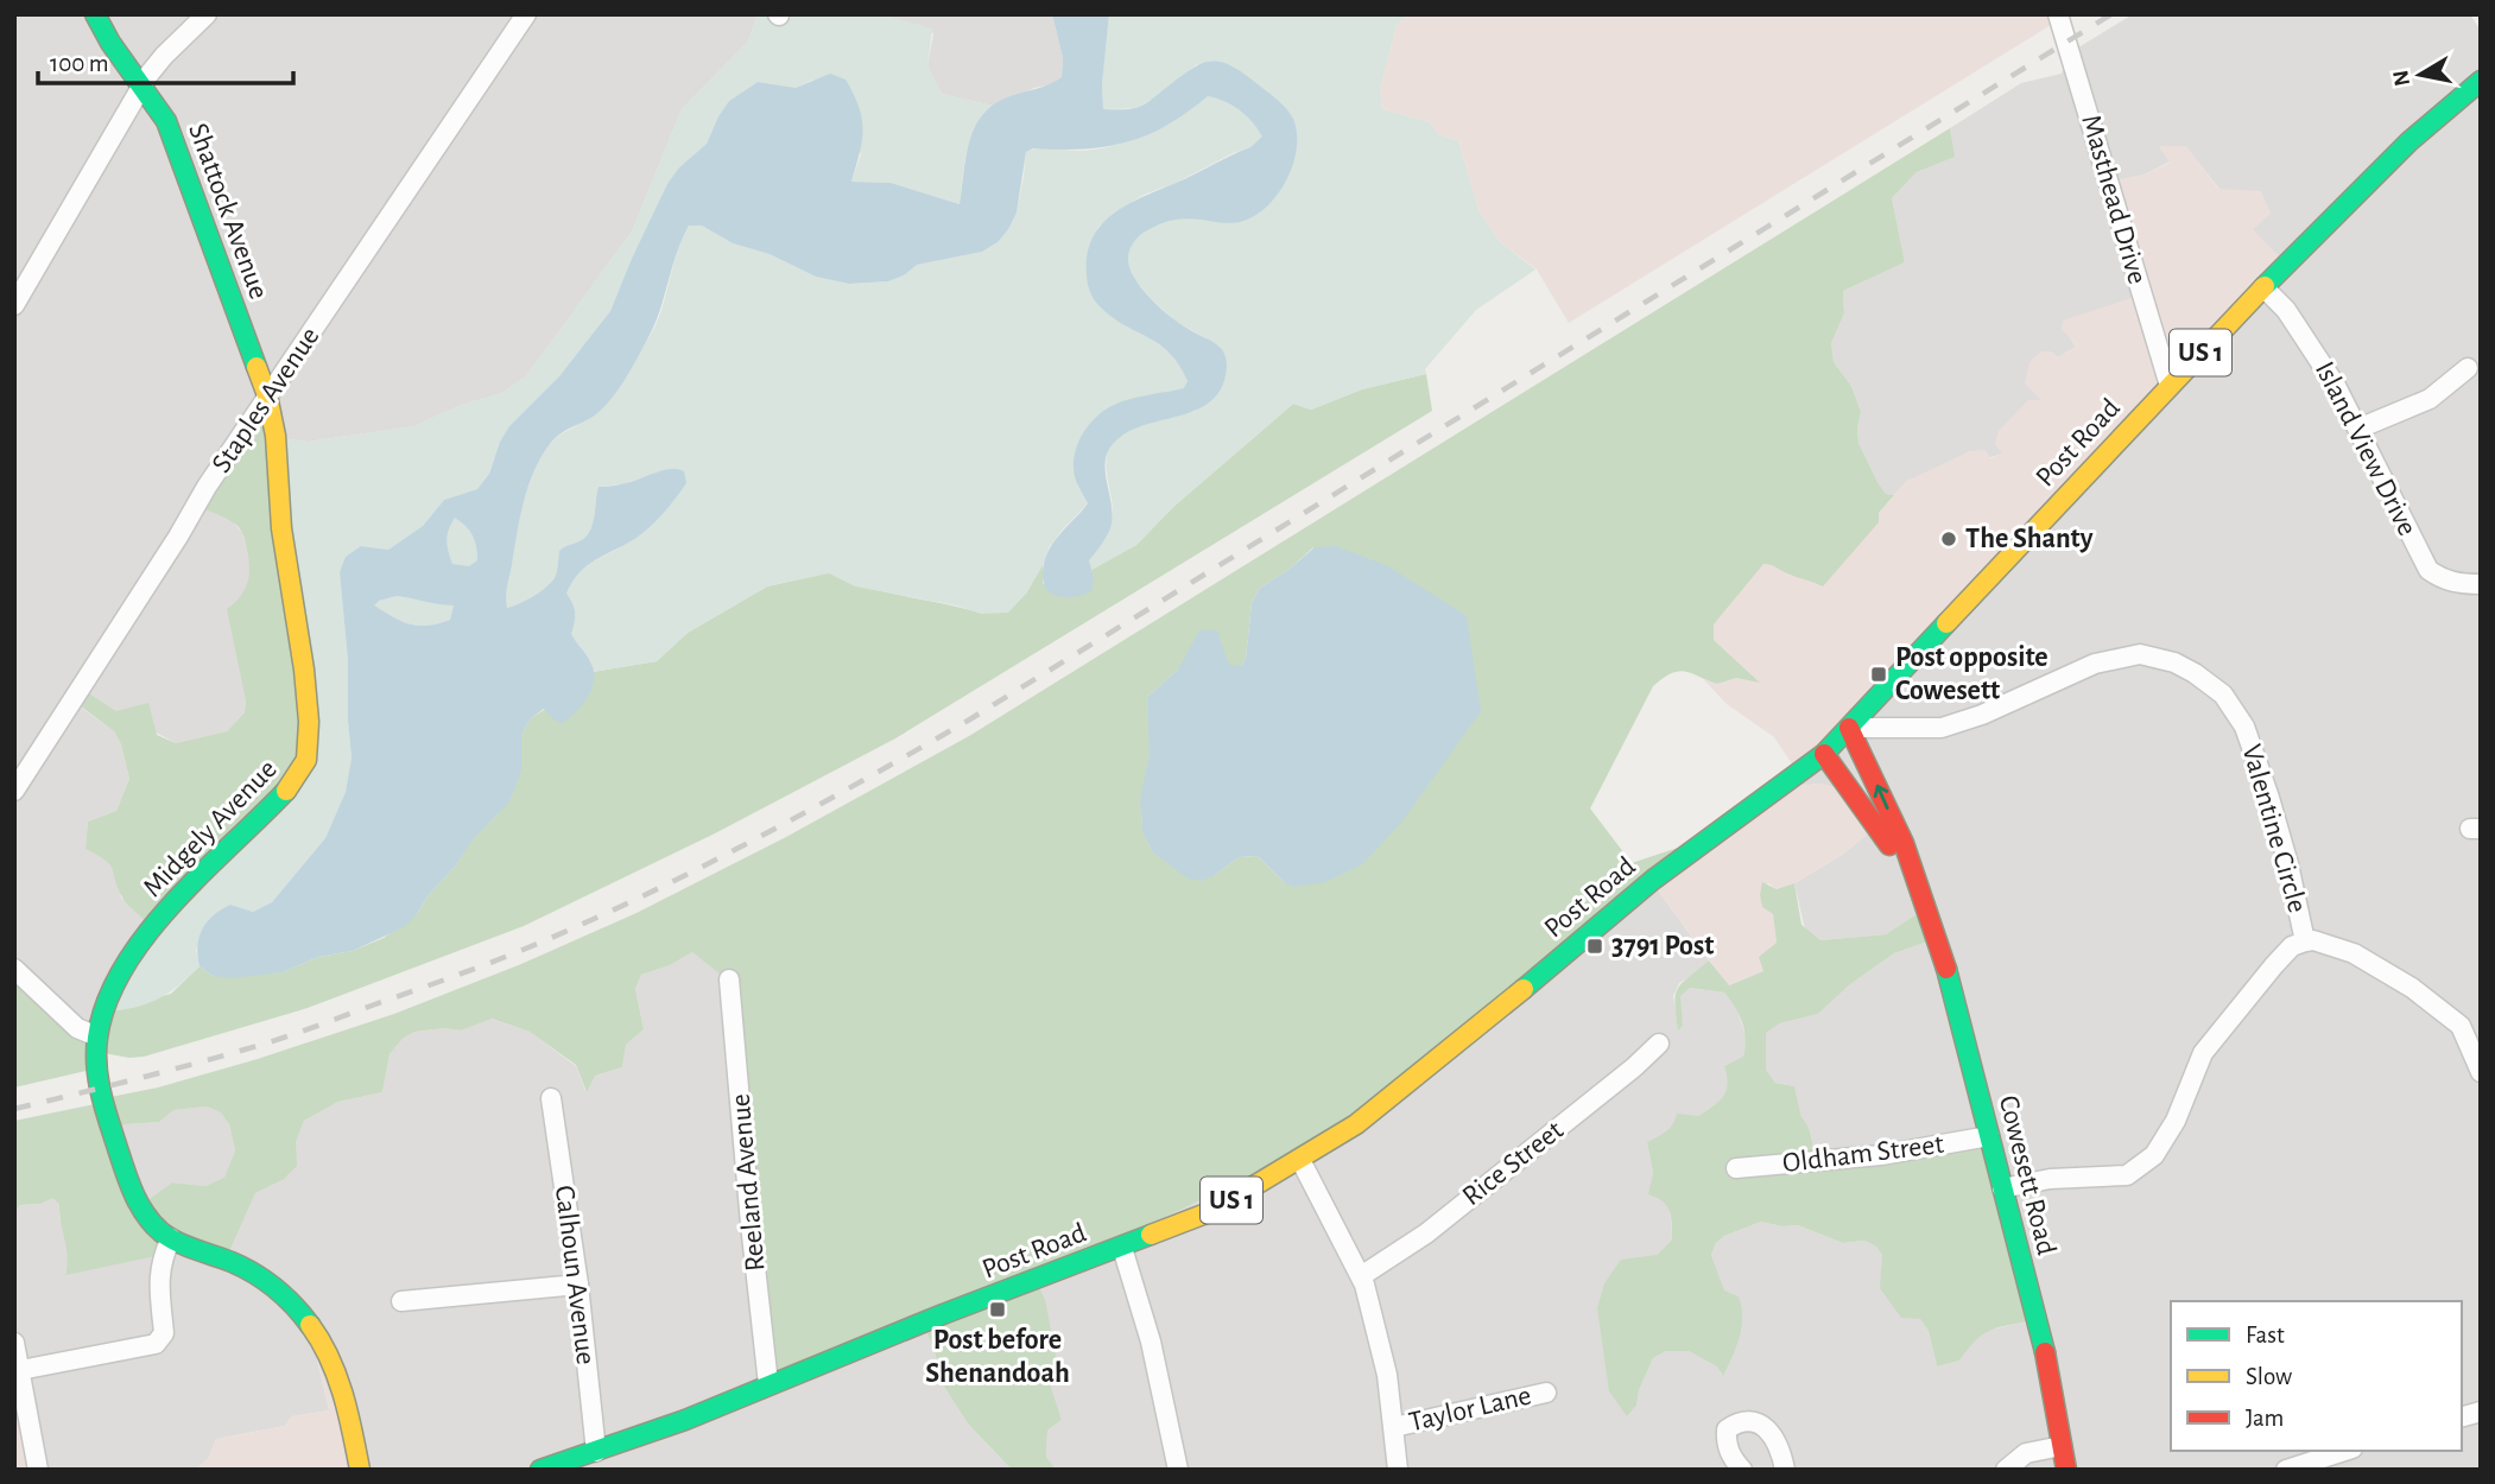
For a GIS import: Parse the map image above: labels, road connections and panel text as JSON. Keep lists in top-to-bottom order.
{
  "streets": {
    "main road": [
      "Shattock Avenue",
      "US 1",
      "Post Road",
      "Midgely Avenue",
      "Cowesett Road"
    ],
    "street": [
      "Masthead Drive",
      "Staples Avenue",
      "Island View Drive",
      "Valentine Circle",
      "Oldham Street",
      "Rice Street",
      "Reeland Avenue",
      "Calhoun Avenue",
      "Taylor Lane"
    ]
  },
  "crossings": [
    ["Masthead Drive", "Post Road"],
    ["Shattock Avenue", "Staples Avenue"],
    ["Shattock Avenue", "Midgely Avenue"],
    ["Staples Avenue", "Midgely Avenue"],
    ["Post Road", "Island View Drive"],
    ["Post Road", "Valentine Circle"],
    ["Post Road", "Cowesett Road"],
    ["Post Road", "Reeland Avenue"],
    ["Post Road", "Calhoun Avenue"],
    ["Valentine Circle", "Cowesett Road"],
    ["Oldham Street", "Cowesett Road"]
  ],
  "places": {
    "other": ["The Shanty"],
    "transit": ["Post opposite Cowesett", "3791 Post", "Post before Shenandoah"]
  },
  "legend": ["Fast", "Slow", "Jam"],
  "scale_bar": "100 m",
  "north": "left"
}
